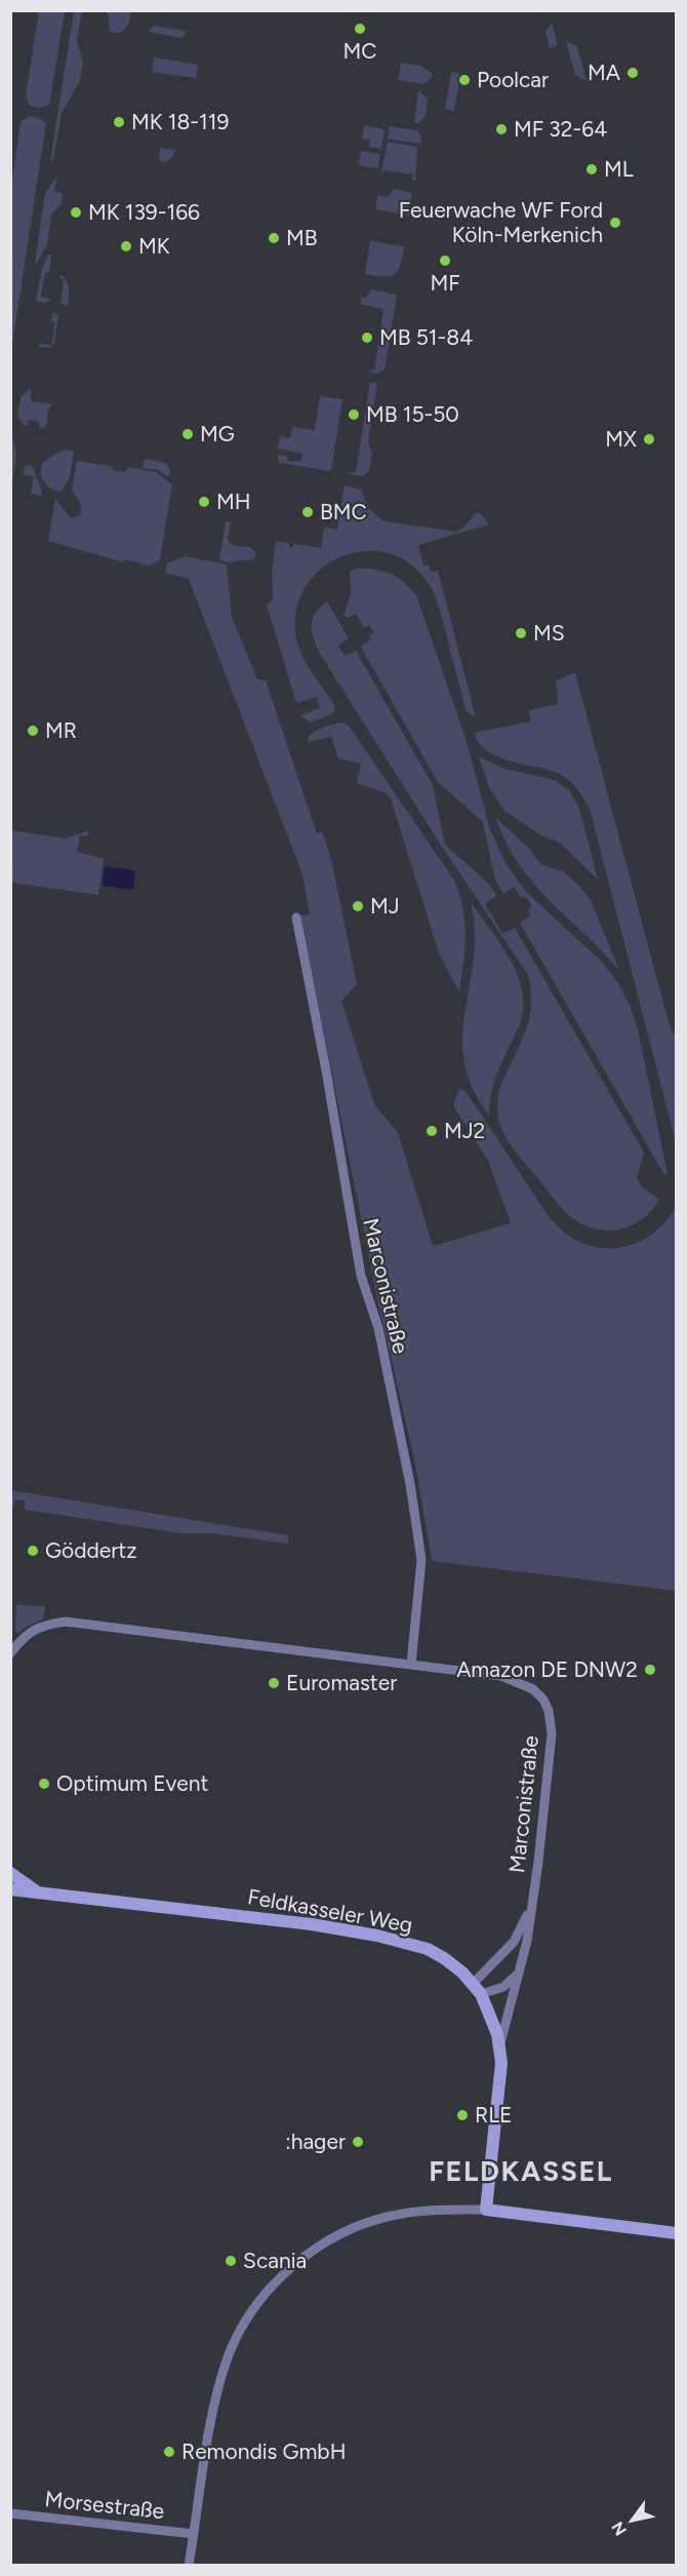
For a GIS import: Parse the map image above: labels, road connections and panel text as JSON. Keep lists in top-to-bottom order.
{
  "streets": {
    "street": ["Marconistraße", "Feldkasseler Weg", "Morsestraße"]
  },
  "crossings": [
    ["Marconistraße", "Feldkasseler Weg"]
  ],
  "districts": ["FELDKASSEL"],
  "places": [
    "MC",
    "MA",
    "Poolcar",
    "MK 18-119",
    "MF 32-64",
    "ML",
    "MK 139-166",
    "Feuerwache WF Ford Köln-Merkenich",
    "MB",
    "MK",
    "MF",
    "MB 51-84",
    "MB 15-50",
    "MG",
    "MX",
    "MH",
    "BMC",
    "MS",
    "MR",
    "MJ",
    "MJ2",
    "Göddertz",
    "Amazon DE DNW2",
    "Euromaster",
    "Optimum Event",
    "RLE",
    ":hager",
    "Scania",
    "Remondis GmbH"
  ],
  "north": "bottom left"
}
